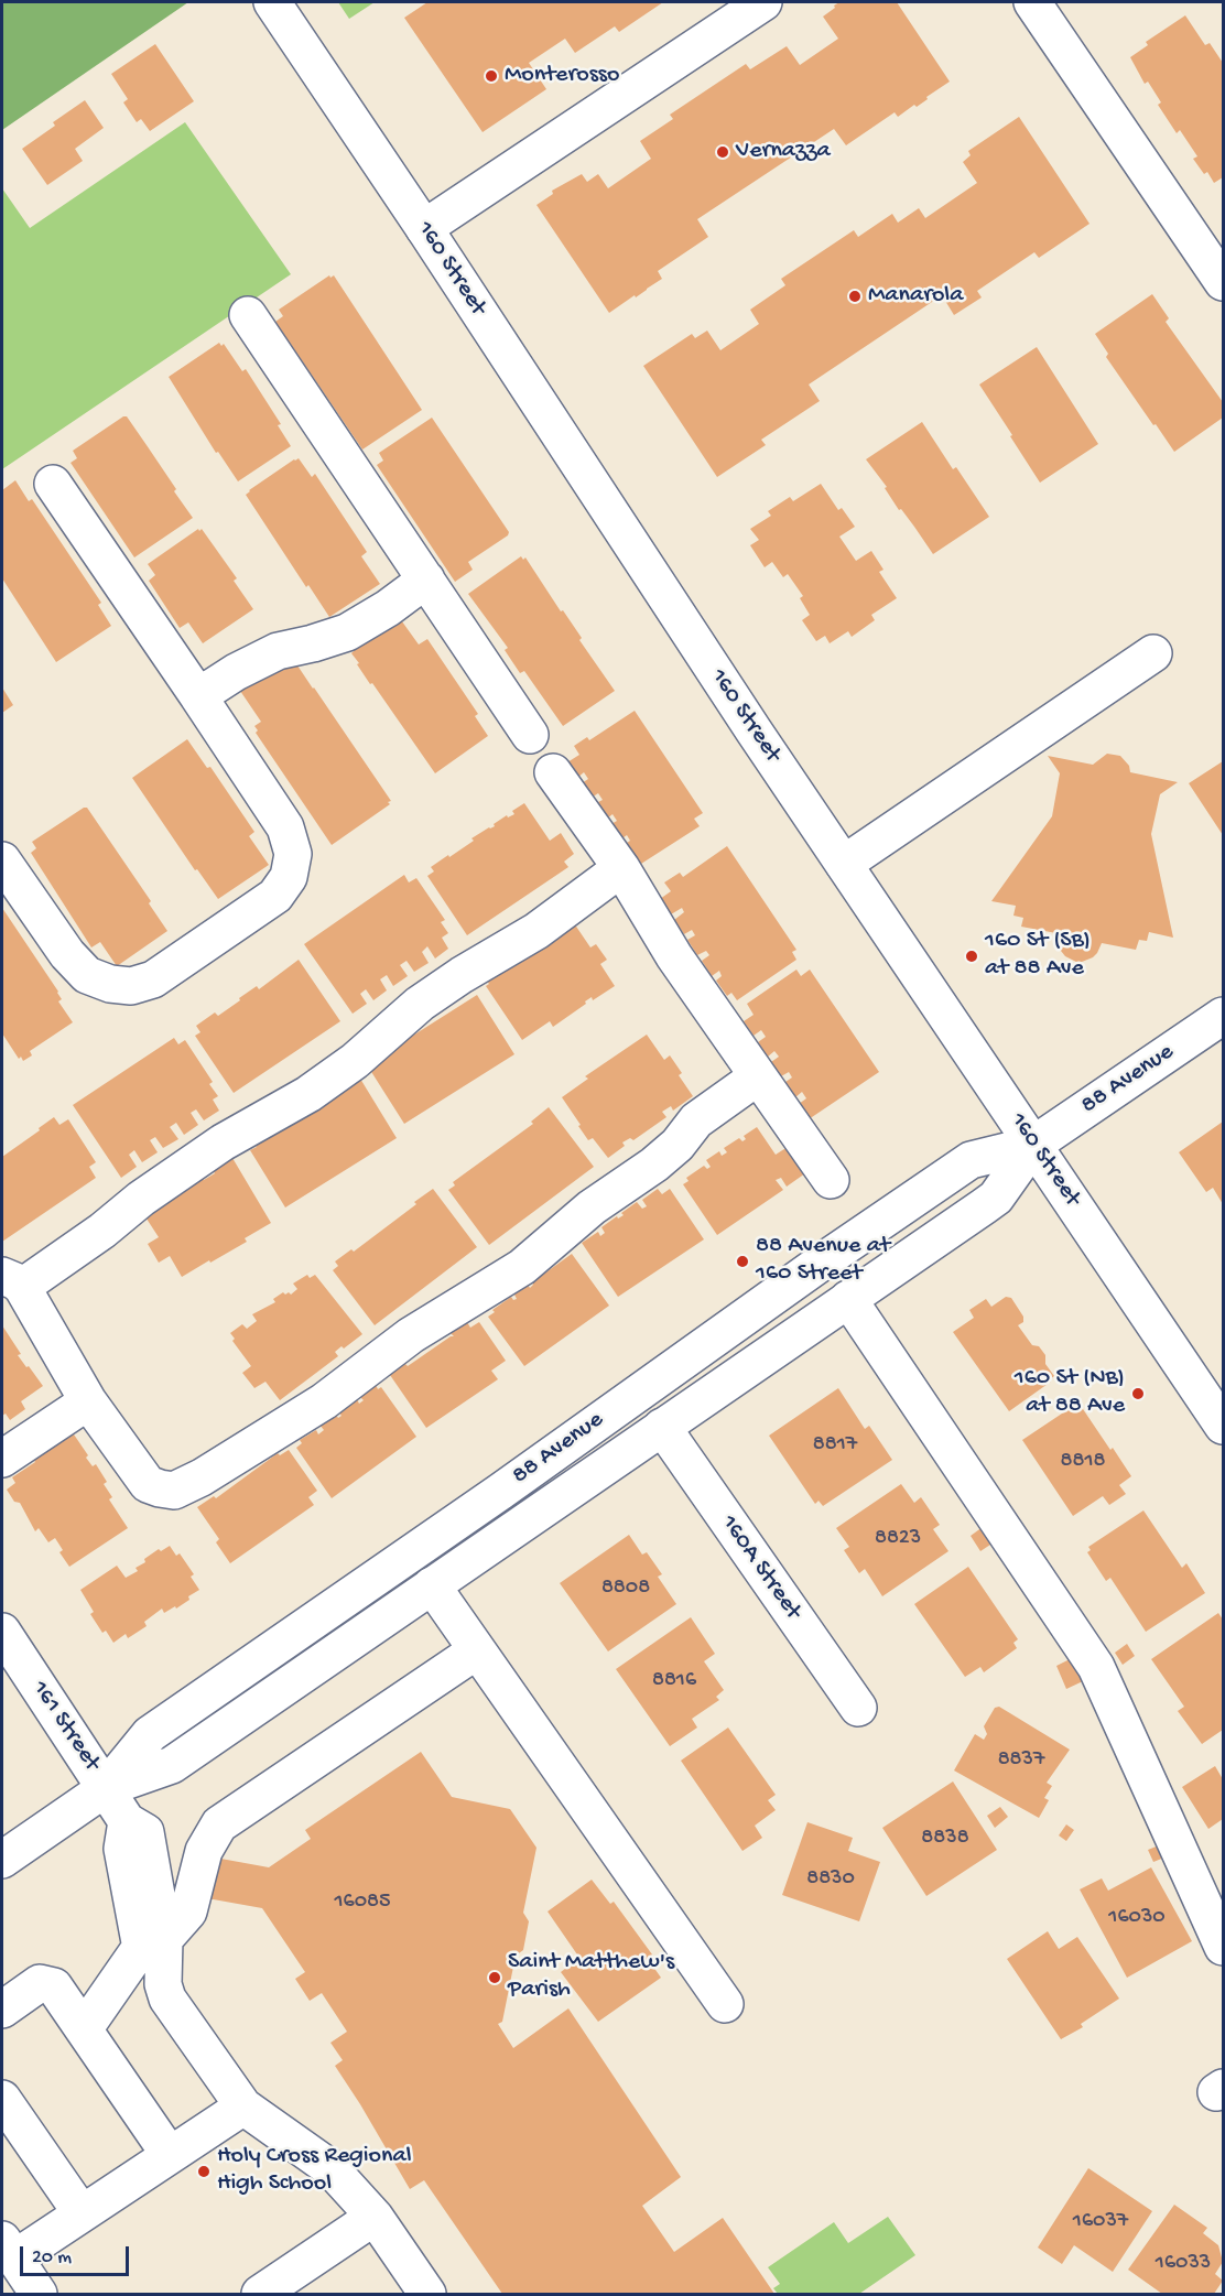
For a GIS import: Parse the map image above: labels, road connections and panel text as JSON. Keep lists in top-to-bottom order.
{
  "streets": {
    "main road": [
      "160 Street",
      "88 Avenue",
      "160A Street",
      "161 Street"
    ]
  },
  "crossings": [
    ["160 Street", "88 Avenue"],
    ["88 Avenue", "160A Street"],
    ["88 Avenue", "161 Street"]
  ],
  "places": [
    "Monterosso",
    "Vernazza",
    "Manarola",
    "160 St (SB) at 88 Ave",
    "88 Avenue at 160 Street",
    "160 St (NB) at 88 Ave",
    "Saint Matthew's Parish",
    "Holy Cross Regional High School"
  ],
  "house_numbers": [
    "8817",
    "8818",
    "8823",
    "8808",
    "8816",
    "8837",
    "8838",
    "8830",
    "16085",
    "16030",
    "16037",
    "16033"
  ],
  "scale_bar": "20 m"
}
